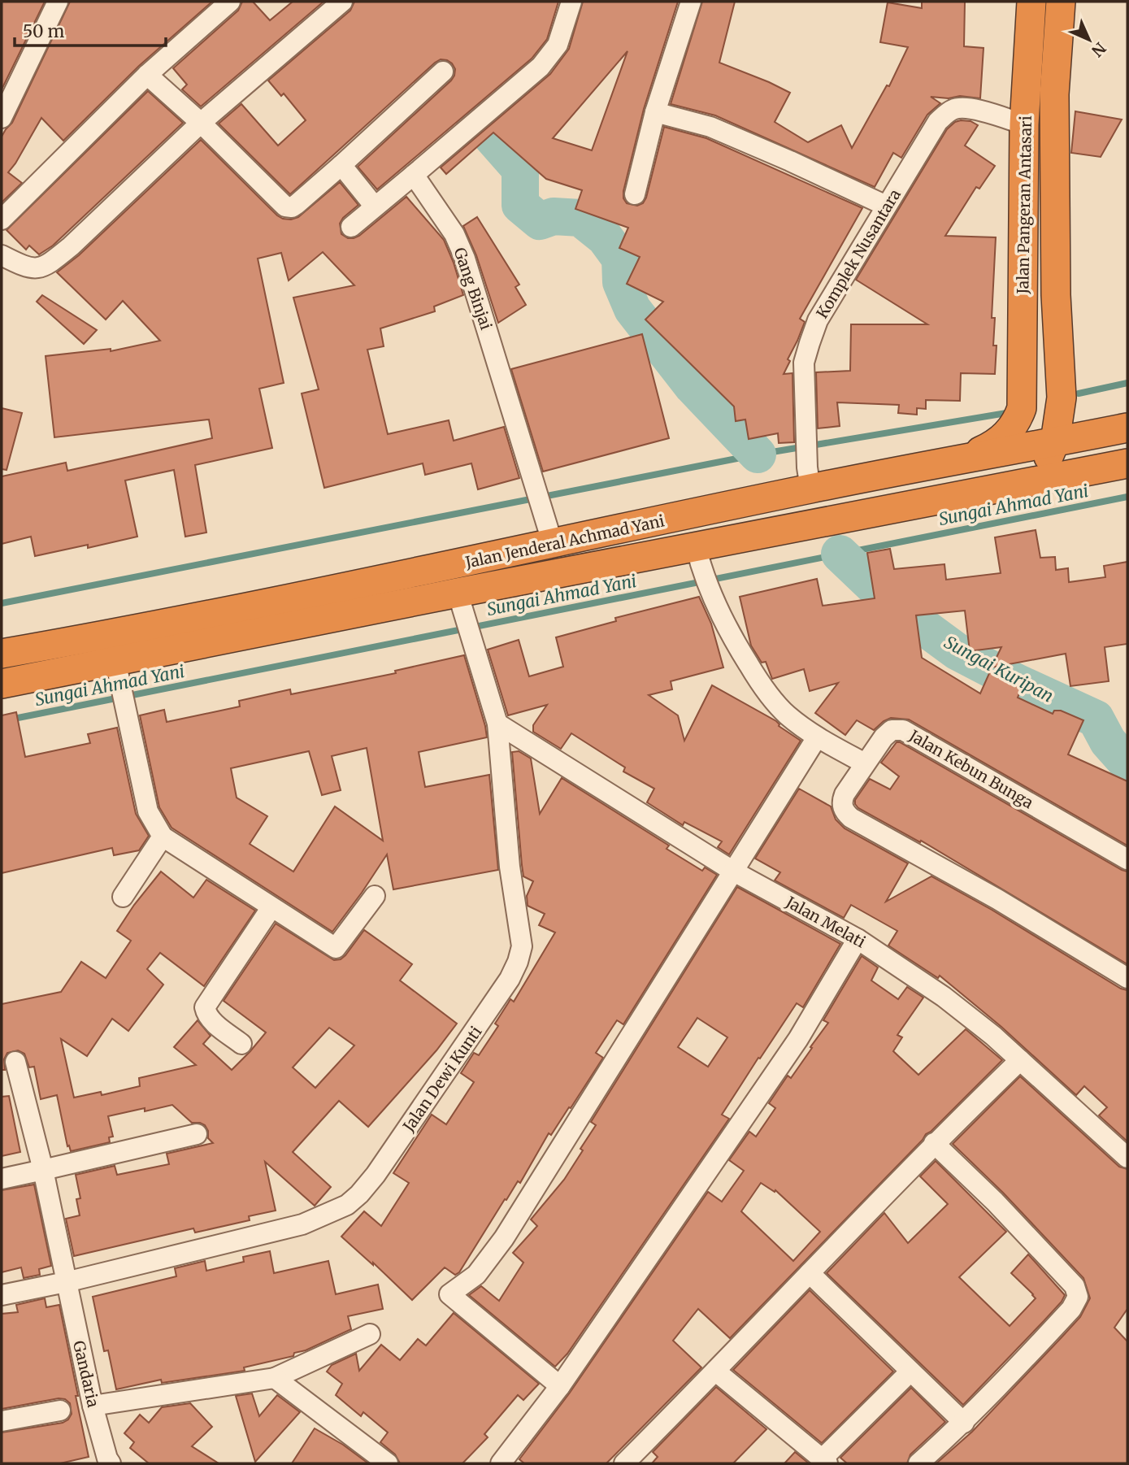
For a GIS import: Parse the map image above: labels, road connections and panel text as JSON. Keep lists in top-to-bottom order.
{
  "streets": {
    "highway": ["Jalan Pangeran Antasari", "Jalan Jenderal Achmad Yani"],
    "street": [
      "Komplek Nusantara",
      "Gang Binjai",
      "Jalan Kebun Bunga",
      "Jalan Melati",
      "Jalan Dewi Kunti",
      "Gandaria"
    ]
  },
  "crossings": [
    ["Jalan Pangeran Antasari", "Komplek Nusantara"],
    ["Jalan Pangeran Antasari", "Jalan Jenderal Achmad Yani"],
    ["Komplek Nusantara", "Jalan Jenderal Achmad Yani"],
    ["Gang Binjai", "Jalan Jenderal Achmad Yani"],
    ["Jalan Jenderal Achmad Yani", "Jalan Dewi Kunti"],
    ["Jalan Melati", "Jalan Dewi Kunti"],
    ["Jalan Dewi Kunti", "Gandaria"]
  ],
  "water": ["Sungai Ahmad Yani", "Sungai Kuripan"],
  "scale_bar": "50 m",
  "north": "bottom right"
}
